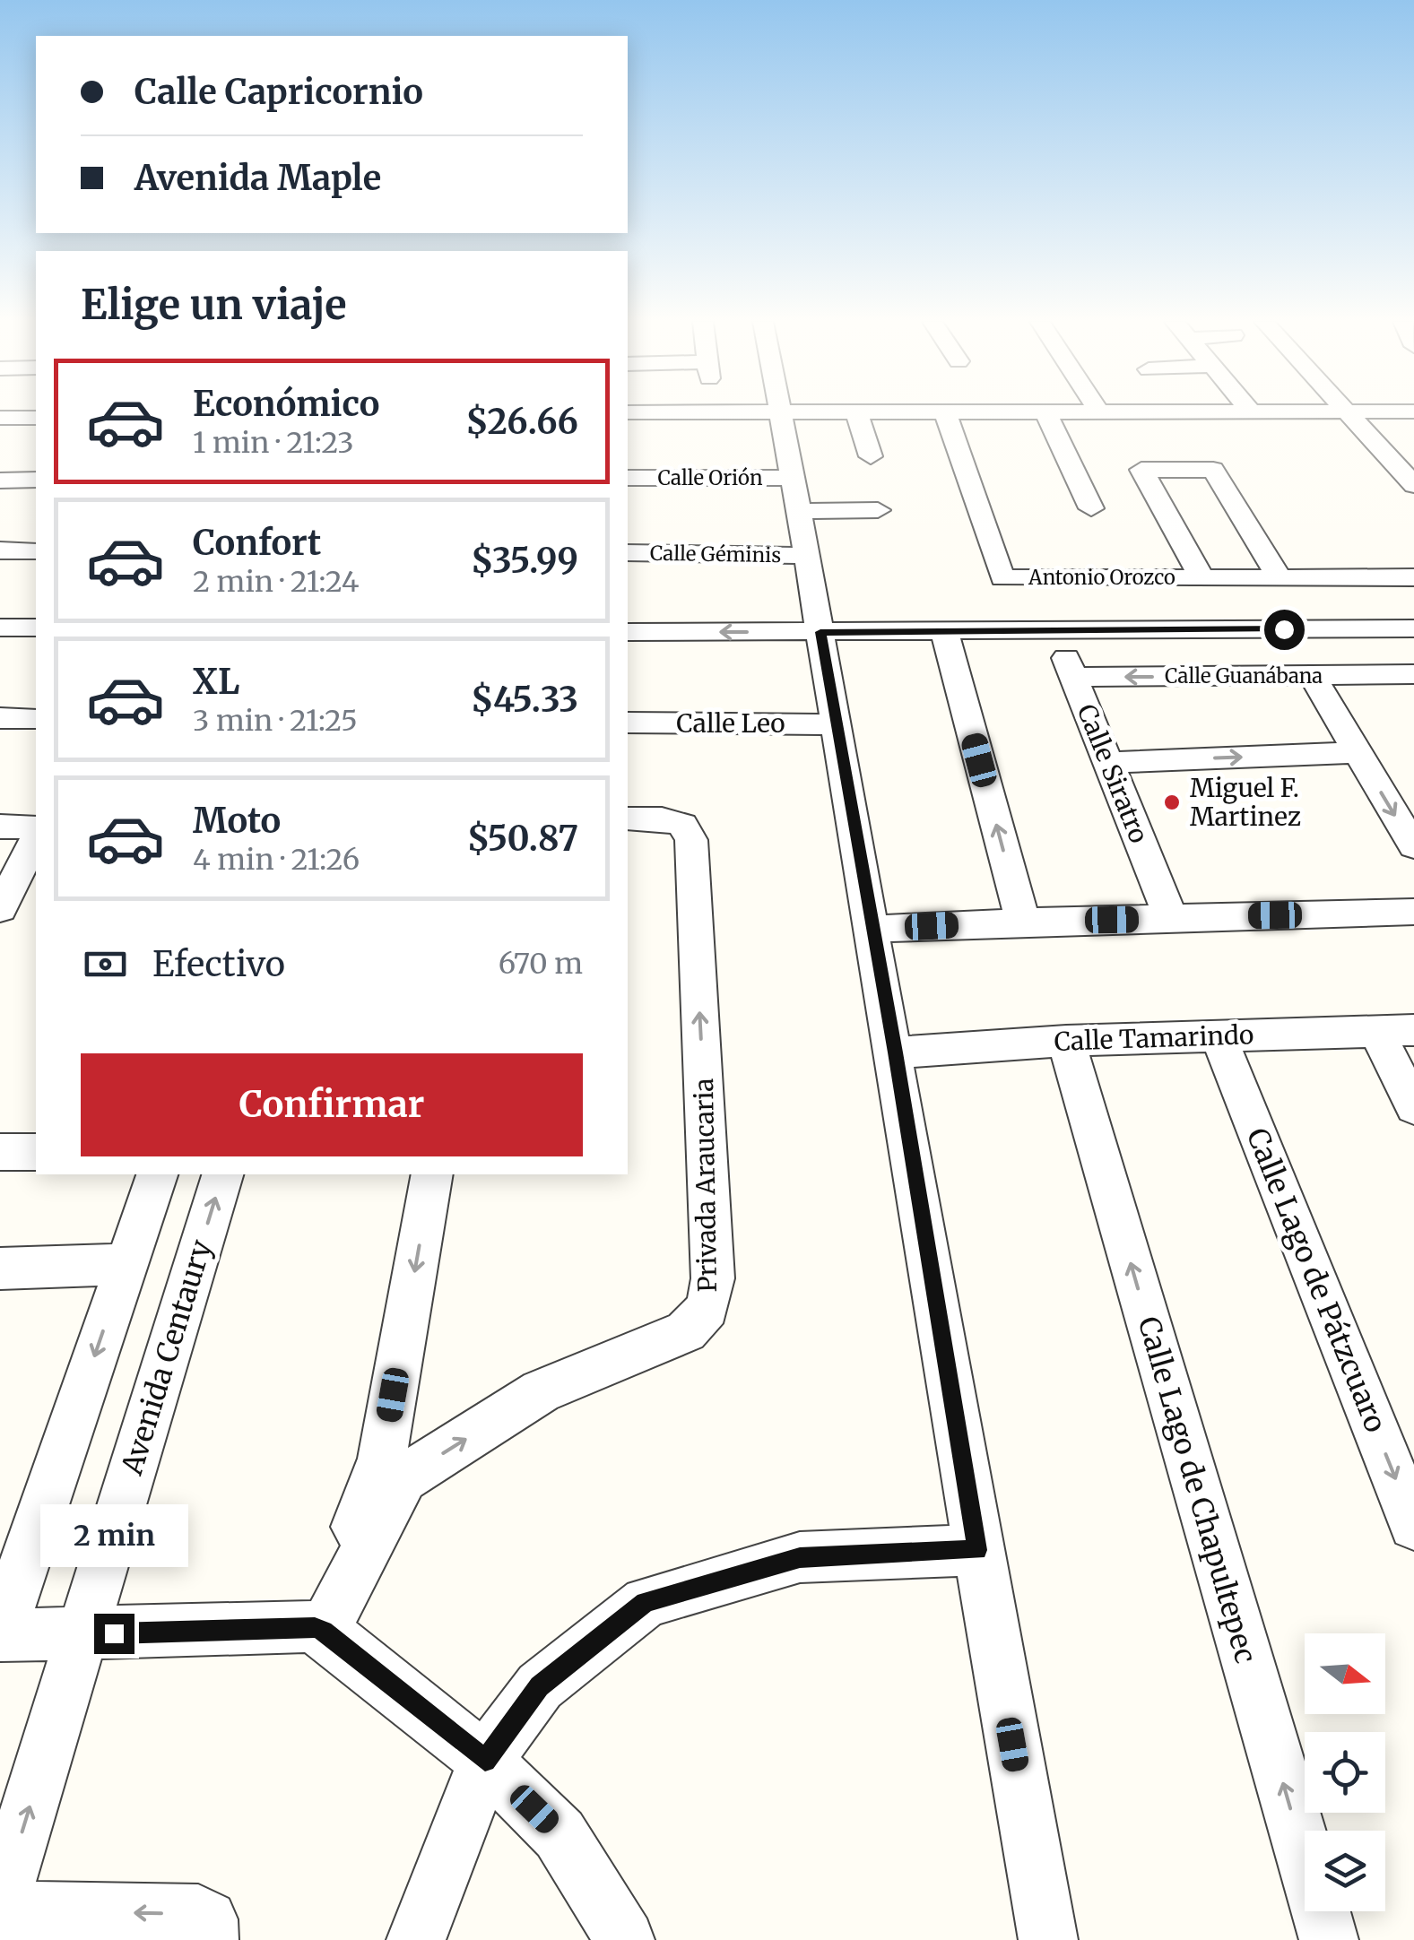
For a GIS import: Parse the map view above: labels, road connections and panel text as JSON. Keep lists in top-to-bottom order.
{
  "streets": {
    "street": [
      "Calle Orión",
      "Calle Géminis",
      "Antonio Orozco",
      "Calle Guanábana",
      "Calle Leo",
      "Calle Siratro",
      "Calle Tamarindo",
      "Privada Araucaria",
      "Calle Lago de Pátzcuaro",
      "Avenida Centaury",
      "Calle Lago de Chapultepec"
    ]
  },
  "crossings": [
    ["Calle Guanábana", "Calle Siratro"],
    ["Calle Tamarindo", "Calle Lago de Pátzcuaro"],
    ["Calle Tamarindo", "Calle Lago de Chapultepec"]
  ],
  "one_way": ["Calle Lago de Pátzcuaro"],
  "places": ["Miguel F. Martinez"],
  "north": "right",
  "page": {
    "banner": ["Calle Capricornio", "Avenida Maple"],
    "heading": "Elige un viaje",
    "list": [
      {
        "name": "Económico",
        "note": "1 min · 21:23",
        "value": "$26.66"
      },
      {
        "name": "Confort",
        "note": "2 min · 21:24",
        "value": "$35.99"
      },
      {
        "name": "XL",
        "note": "3 min · 21:25",
        "value": "$45.33"
      },
      {
        "name": "Moto",
        "note": "4 min · 21:26",
        "value": "$50.87"
      }
    ],
    "pay": ["Efectivo", "670 m"],
    "buttons": "Confirmar",
    "bubble": "2 min"
  }
}
